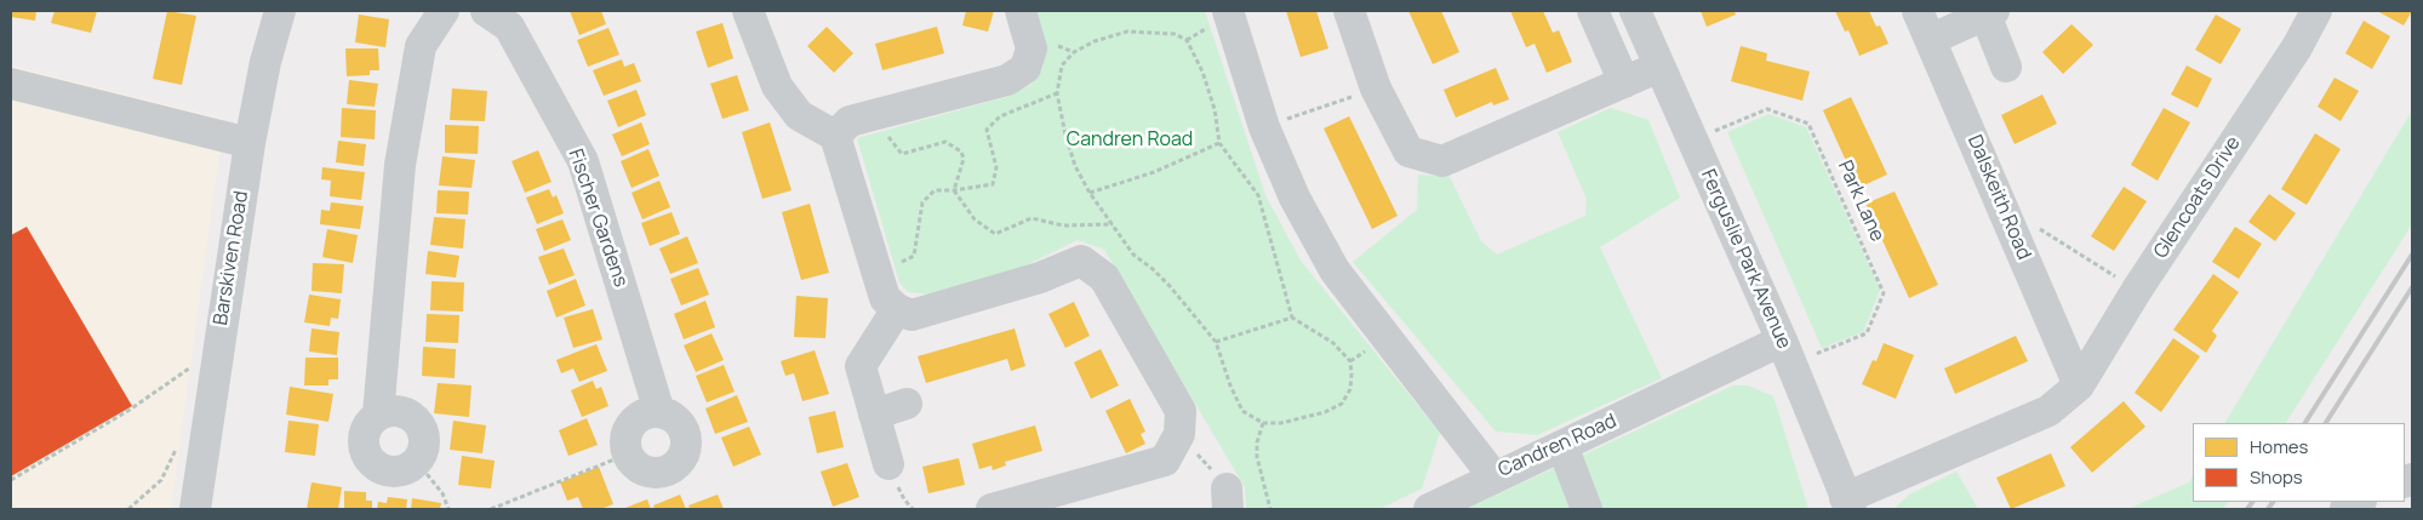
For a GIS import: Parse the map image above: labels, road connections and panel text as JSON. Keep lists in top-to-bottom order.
{
  "streets": {
    "street": [
      "Dalskeith Road",
      "Glencoats Drive",
      "Fischer Gardens",
      "Barskiven Road",
      "Ferguslie Park Avenue",
      "Candren Road"
    ],
    "path": ["Park Lane"]
  },
  "crossings": [
    ["Dalskeith Road", "Glencoats Drive"],
    ["Glencoats Drive", "Ferguslie Park Avenue"],
    ["Park Lane", "Ferguslie Park Avenue"],
    ["Park Lane", "Candren Road"],
    ["Ferguslie Park Avenue", "Candren Road"]
  ],
  "parks": ["Candren Road"],
  "legend": ["Homes", "Shops"]
}
